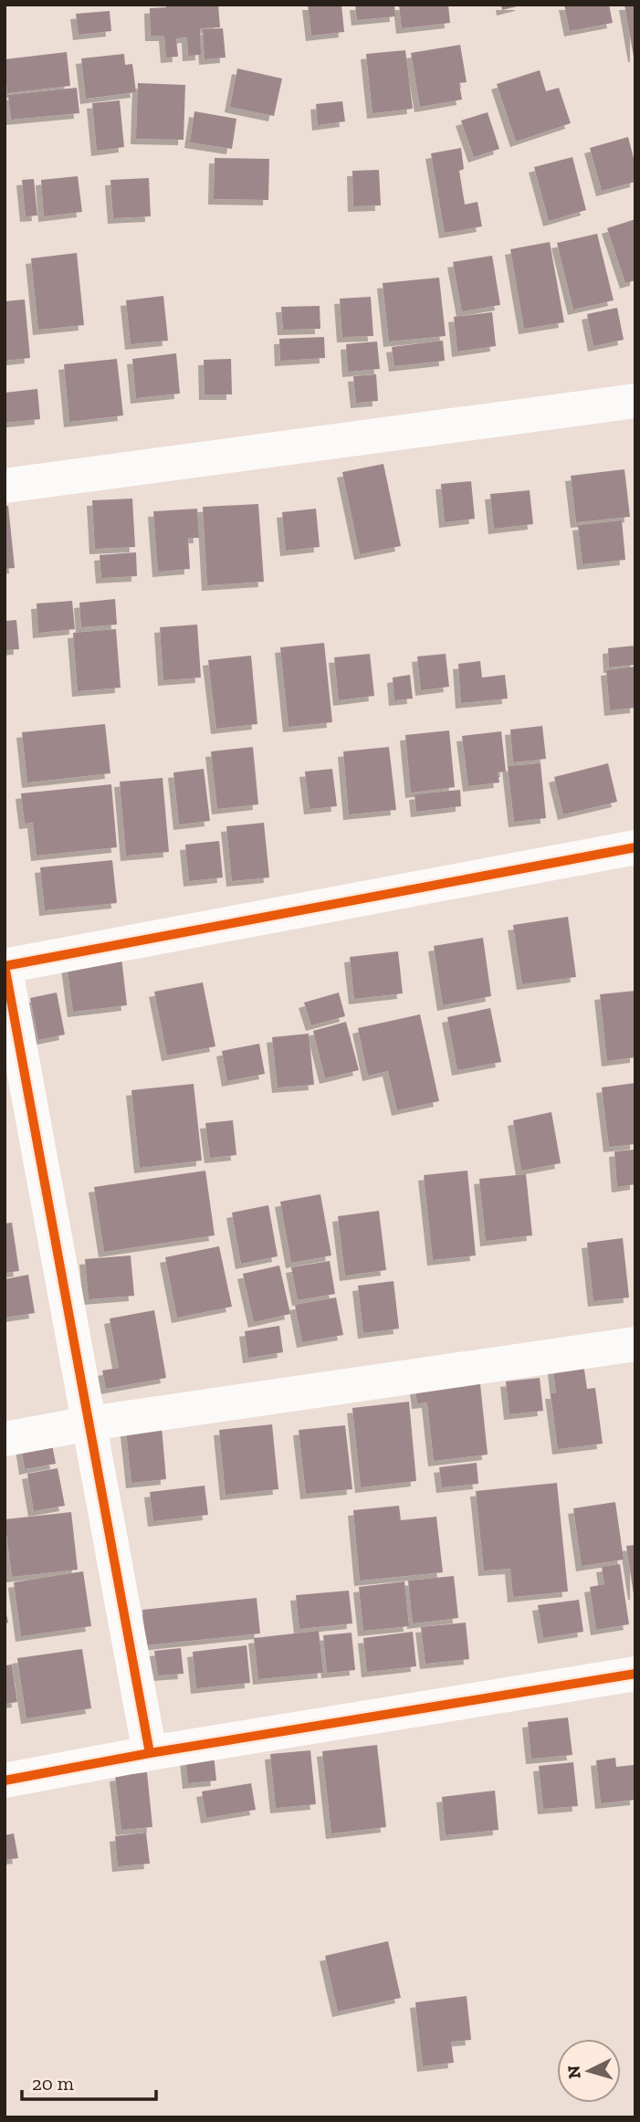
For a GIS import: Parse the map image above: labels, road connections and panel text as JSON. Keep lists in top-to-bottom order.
{
  "scale_bar": "20 m",
  "north": "left"
}
